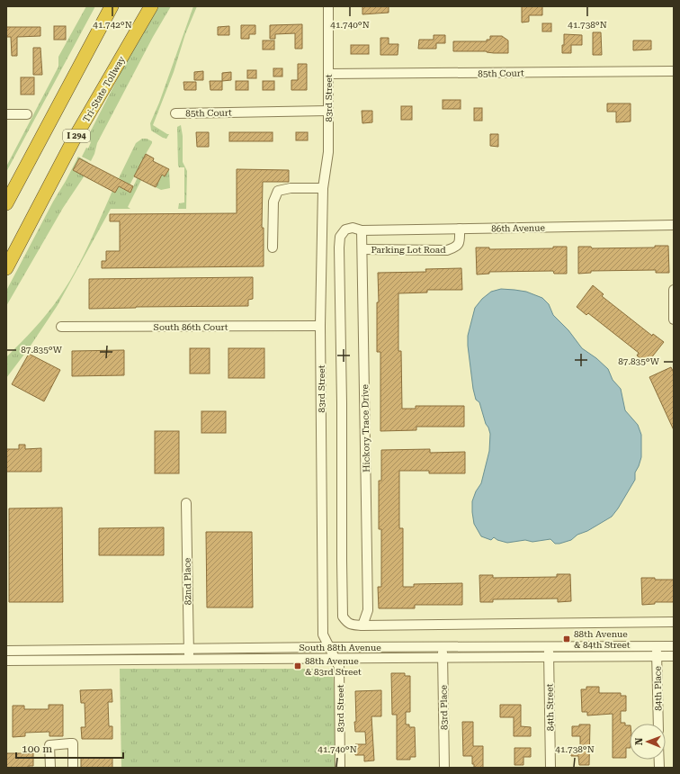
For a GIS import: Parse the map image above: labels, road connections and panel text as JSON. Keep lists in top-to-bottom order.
{
  "streets": {
    "highway": ["Tri-State Tollway", "I 294"],
    "street": [
      "85th Court",
      "83rd Street",
      "86th Avenue",
      "Parking Lot Road",
      "South 86th Court",
      "Hickory Trace Drive",
      "82nd Place",
      "South 88th Avenue",
      "84th Place",
      "83rd Place",
      "84th Street"
    ]
  },
  "crossings": [
    ["85th Court", "83rd Street"],
    ["83rd Street", "South 86th Court"],
    ["83rd Street", "South 88th Avenue"],
    ["86th Avenue", "Parking Lot Road"],
    ["86th Avenue", "Hickory Trace Drive"],
    ["Parking Lot Road", "Hickory Trace Drive"],
    ["82nd Place", "South 88th Avenue"],
    ["South 88th Avenue", "84th Place"],
    ["South 88th Avenue", "83rd Place"],
    ["South 88th Avenue", "84th Street"]
  ],
  "places": {
    "transit": ["88th Avenue & 84th Street", "88th Avenue & 83rd Street"]
  },
  "scale_bar": "100 m",
  "north": "left",
  "coordinates": [
    "41.742°N",
    "41.740°N",
    "41.738°N",
    "87.835°W"
  ]
}
